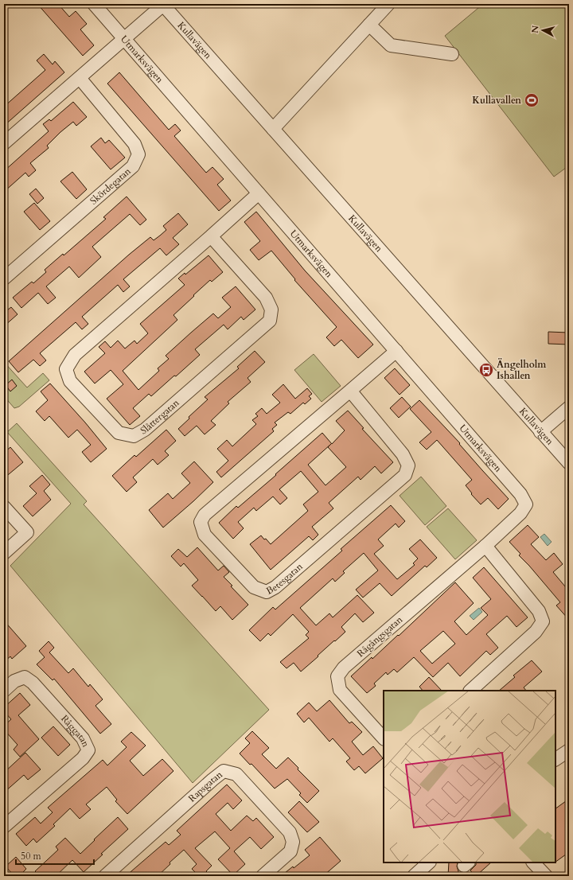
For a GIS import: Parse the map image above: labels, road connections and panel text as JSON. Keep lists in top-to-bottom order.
{
  "streets": {
    "street": [
      "Kullavägen",
      "Utmarksvägen",
      "Skördegatan",
      "Slåttergatan",
      "Betesgatan",
      "Rågångsgatan",
      "Råggatan",
      "Rapsgatan"
    ]
  },
  "crossings": [
    ["Utmarksvägen", "Slåttergatan"],
    ["Utmarksvägen", "Betesgatan"],
    ["Utmarksvägen", "Rågångsgatan"]
  ],
  "places": {
    "sports": ["Kullavallen"],
    "bus stop": ["Ängelholm Ishallen"]
  },
  "scale_bar": "50 m",
  "north": "left"
}
